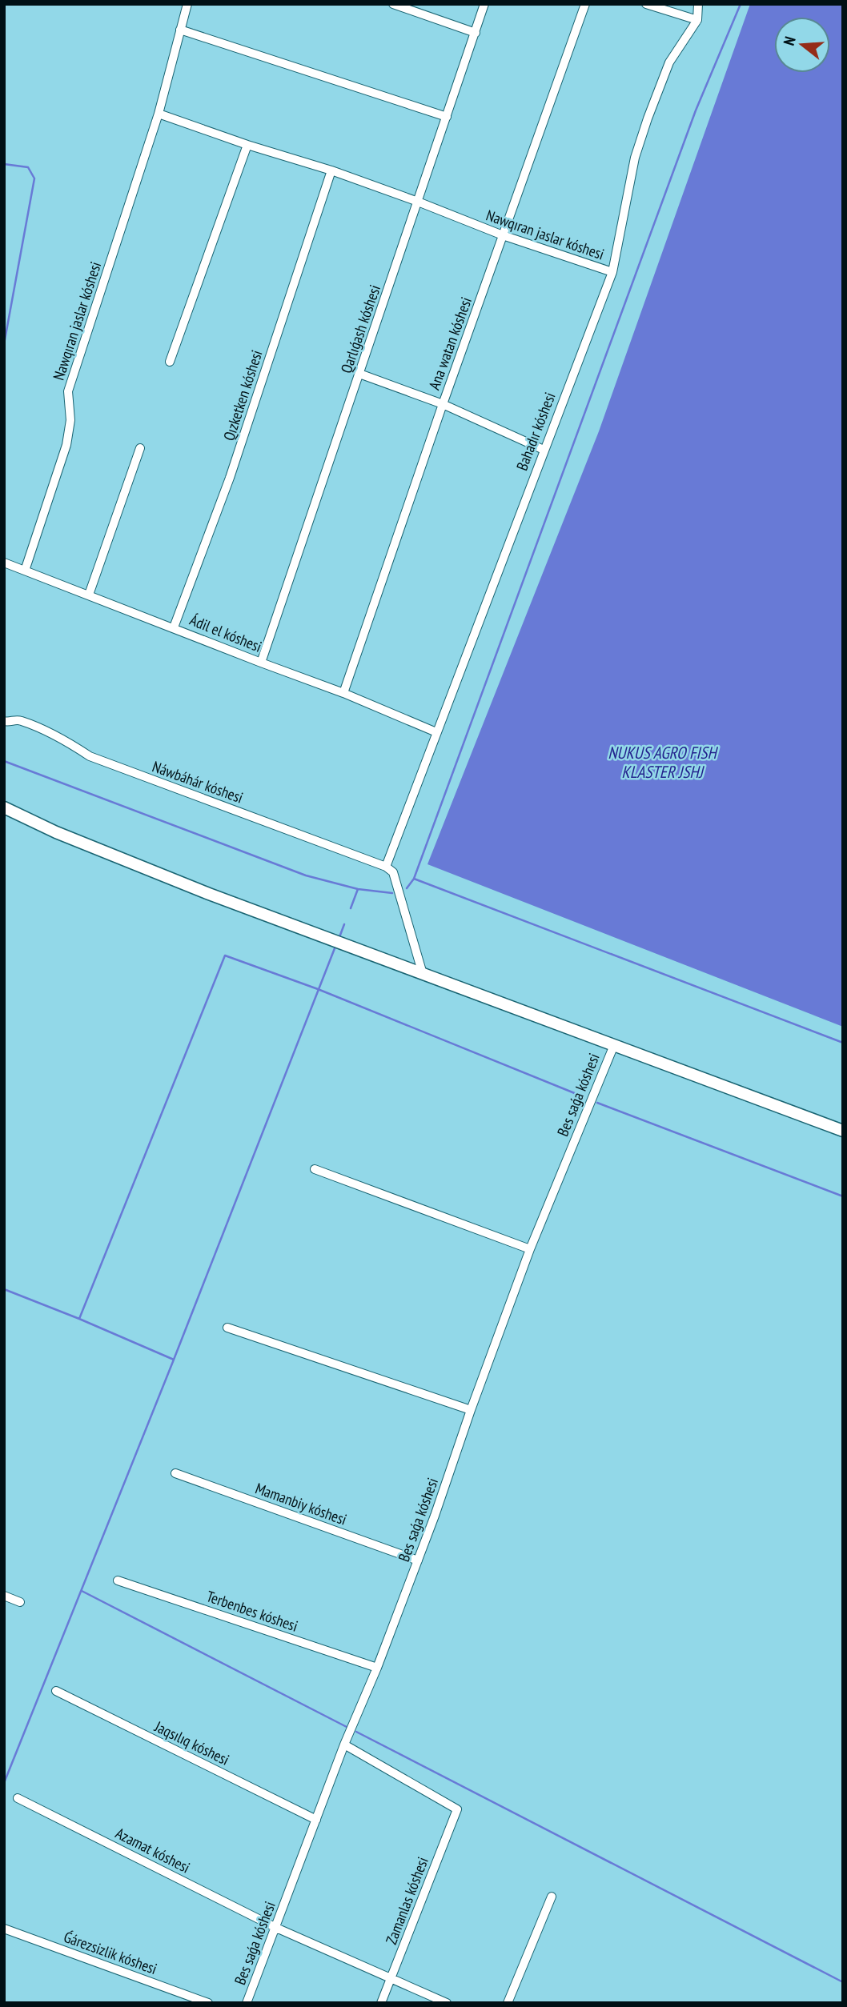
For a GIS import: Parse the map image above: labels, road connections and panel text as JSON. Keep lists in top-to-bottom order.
{
  "streets": {
    "street": [
      "Nawqıran jaslar kóshesi",
      "Qarlıǵash kóshesi",
      "Ana watan kóshesi",
      "Qızketken kóshesi",
      "Bahadır kóshesi",
      "Ádil el kóshesi",
      "Náwbáhár kóshesi",
      "Bes saǵa kóshesi",
      "Mamanbiy kóshesi",
      "Terbenbes kóshesi",
      "Jaqsılıq kóshesi",
      "Azamat kóshesi",
      "Zamanlas kóshesi",
      "Ǵárezsizlik kóshesi"
    ]
  },
  "crossings": [
    ["Nawqıran jaslar kóshesi", "Qarlıǵash kóshesi"],
    ["Nawqıran jaslar kóshesi", "Ana watan kóshesi"],
    ["Nawqıran jaslar kóshesi", "Qızketken kóshesi"],
    ["Nawqıran jaslar kóshesi", "Bahadır kóshesi"],
    ["Nawqıran jaslar kóshesi", "Ádil el kóshesi"],
    ["Qarlıǵash kóshesi", "Ádil el kóshesi"],
    ["Ana watan kóshesi", "Ádil el kóshesi"],
    ["Qızketken kóshesi", "Ádil el kóshesi"],
    ["Bahadır kóshesi", "Ádil el kóshesi"],
    ["Bahadır kóshesi", "Náwbáhár kóshesi"],
    ["Bes saǵa kóshesi", "Mamanbiy kóshesi"],
    ["Bes saǵa kóshesi", "Terbenbes kóshesi"],
    ["Bes saǵa kóshesi", "Jaqsılıq kóshesi"],
    ["Bes saǵa kóshesi", "Azamat kóshesi"],
    ["Bes saǵa kóshesi", "Zamanlas kóshesi"],
    ["Azamat kóshesi", "Zamanlas kóshesi"]
  ],
  "water": ["NUKUS AGRO FISH KLASTER JSHJ"],
  "north": "left"
}
